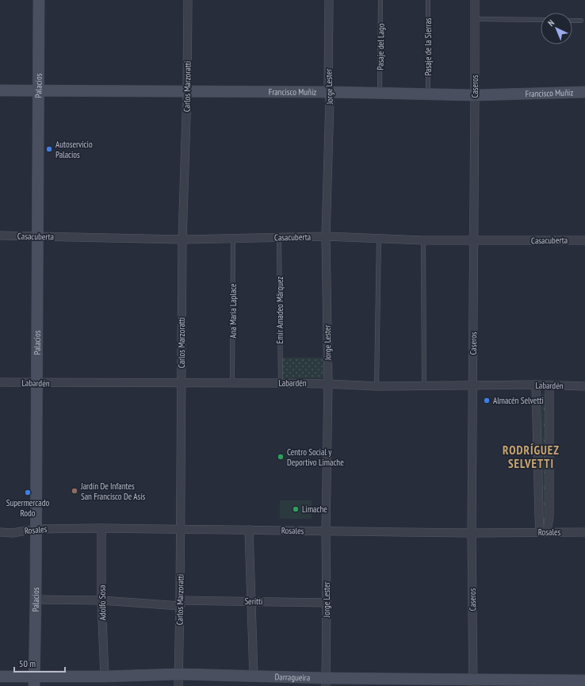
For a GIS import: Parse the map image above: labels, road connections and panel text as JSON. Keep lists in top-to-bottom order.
{
  "streets": {
    "street": [
      "Palacios",
      "Carlos Marzoratti",
      "Jorge Lester",
      "Caseros",
      "Francisco Muñiz",
      "Casacuberta",
      "Labardén",
      "Rosales",
      "Seritti",
      "Adolfo Sosa",
      "Darragueira"
    ],
    "lane": [
      "Pasaje del Lago",
      "Pasaje de la Sierras",
      "Emir Amadeo Märquez",
      "Ana María Laplace"
    ]
  },
  "crossings": [
    ["Pasaje del Lago", "Francisco Muñiz"],
    ["Pasaje de la Sierras", "Francisco Muñiz"],
    ["Palacios", "Francisco Muñiz"],
    ["Palacios", "Casacuberta"],
    ["Palacios", "Labardén"],
    ["Palacios", "Rosales"],
    ["Palacios", "Seritti"],
    ["Palacios", "Darragueira"],
    ["Carlos Marzoratti", "Francisco Muñiz"],
    ["Carlos Marzoratti", "Casacuberta"],
    ["Carlos Marzoratti", "Labardén"],
    ["Carlos Marzoratti", "Rosales"],
    ["Carlos Marzoratti", "Seritti"],
    ["Carlos Marzoratti", "Darragueira"],
    ["Jorge Lester", "Francisco Muñiz"],
    ["Jorge Lester", "Casacuberta"],
    ["Jorge Lester", "Labardén"],
    ["Jorge Lester", "Rosales"],
    ["Jorge Lester", "Seritti"],
    ["Jorge Lester", "Darragueira"],
    ["Caseros", "Francisco Muñiz"],
    ["Caseros", "Casacuberta"],
    ["Caseros", "Labardén"],
    ["Caseros", "Rosales"],
    ["Caseros", "Darragueira"],
    ["Casacuberta", "Emir Amadeo Märquez"],
    ["Casacuberta", "Ana María Laplace"],
    ["Emir Amadeo Märquez", "Labardén"],
    ["Ana María Laplace", "Labardén"],
    ["Rosales", "Adolfo Sosa"],
    ["Seritti", "Adolfo Sosa"],
    ["Adolfo Sosa", "Darragueira"]
  ],
  "districts": ["RODRÍGUEZ SELVETTI"],
  "places": [
    "Autoservicio Palacios",
    "Almacén Selvetti",
    "Centro Social y Deportivo Limache",
    "Jardín De Infantes San Francisco De Asís",
    "Supermercado Rodo",
    "Limache"
  ],
  "scale_bar": "50 m",
  "north": "top left"
}
